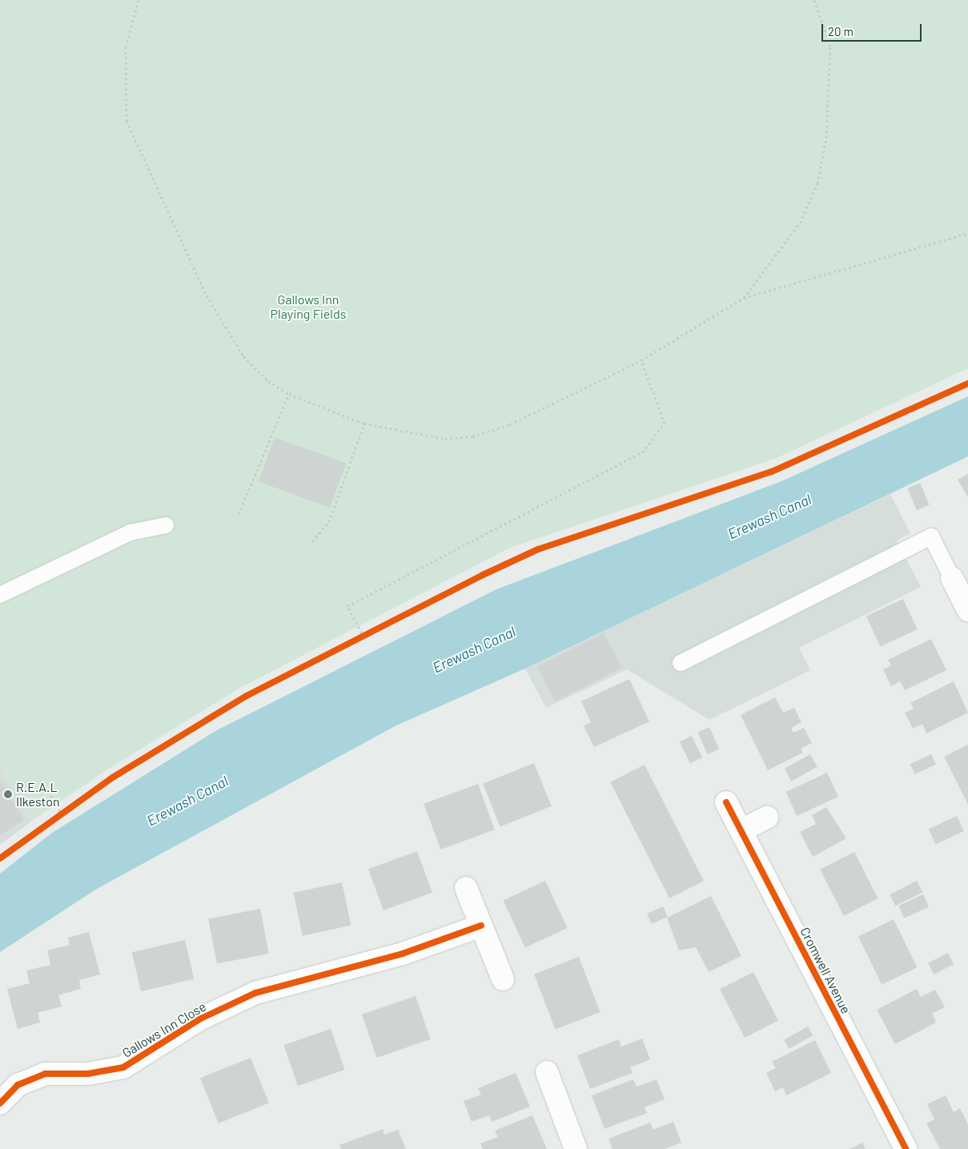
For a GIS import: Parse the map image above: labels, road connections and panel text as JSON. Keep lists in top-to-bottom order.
{
  "streets": {
    "street": ["Cromwell Avenue", "Gallows Inn Close"]
  },
  "water": ["Erewash Canal"],
  "parks": ["Gallows Inn Playing Fields"],
  "places": ["R.E.A.L Ilkeston"],
  "scale_bar": "20 m"
}
